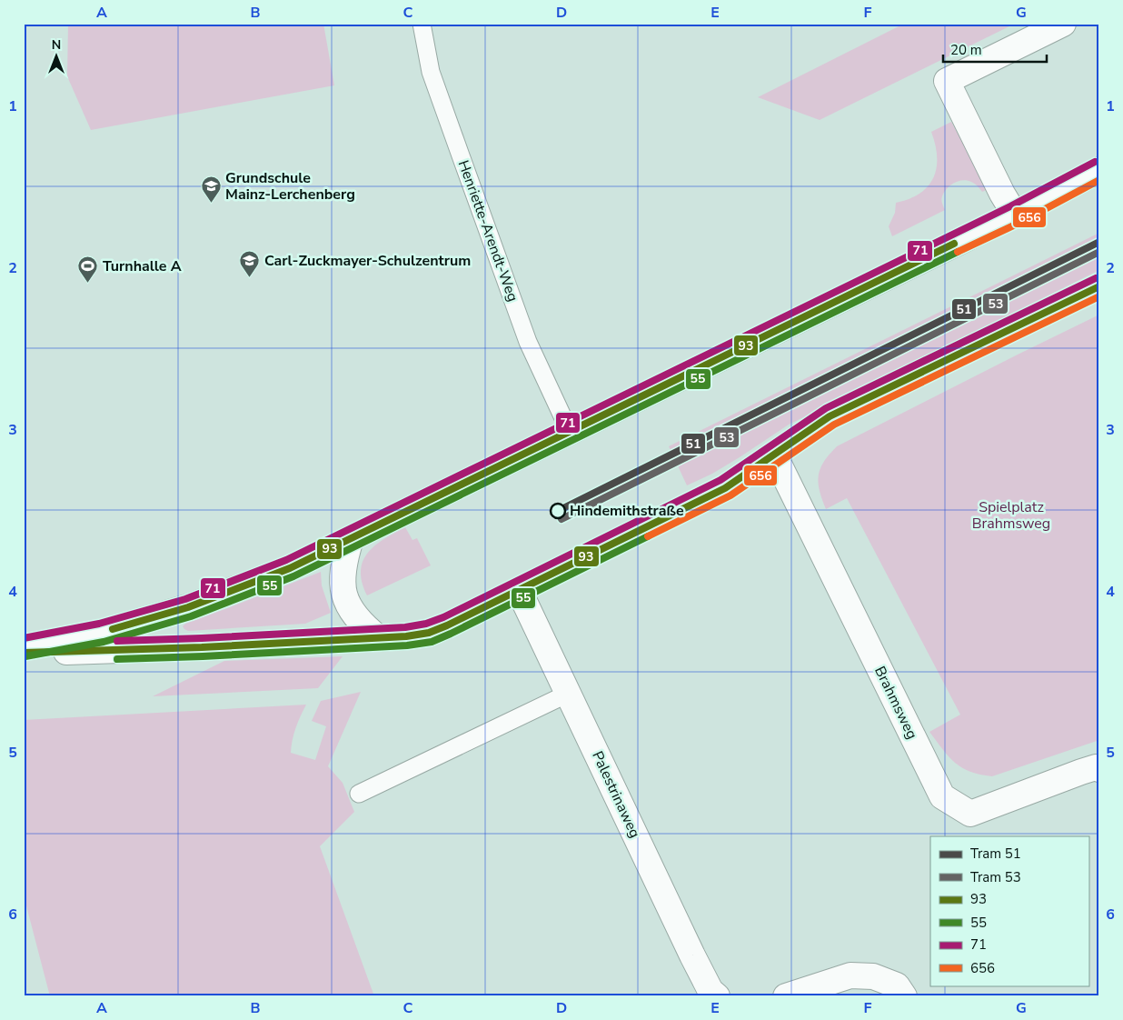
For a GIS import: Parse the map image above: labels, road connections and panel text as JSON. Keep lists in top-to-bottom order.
{
  "streets": {
    "street": ["Brahmsweg", "Palestrinaweg"],
    "lane": ["Henriette-Arendt-Weg"]
  },
  "parks": ["Spielplatz Brahmsweg"],
  "places": {
    "school or university": ["Grundschule Mainz-Lerchenberg", "Carl-Zuckmayer-Schulzentrum"],
    "sports": ["Turnhalle A"],
    "other": ["Hindemithstraße"]
  },
  "lines": [
    "transit line 71",
    "transit line 656",
    "tram line 51",
    "transit line 93",
    "tram line 53",
    "transit line 55"
  ],
  "legend": [
    "Tram 51",
    "Tram 53",
    "93",
    "55",
    "71",
    "656"
  ],
  "scale_bar": "20 m",
  "north": "top",
  "grid": {
    "columns": [
      "A",
      "B",
      "C",
      "D",
      "E",
      "F",
      "G"
    ],
    "rows": [
      "1",
      "2",
      "3",
      "4",
      "5",
      "6"
    ]
  }
}
